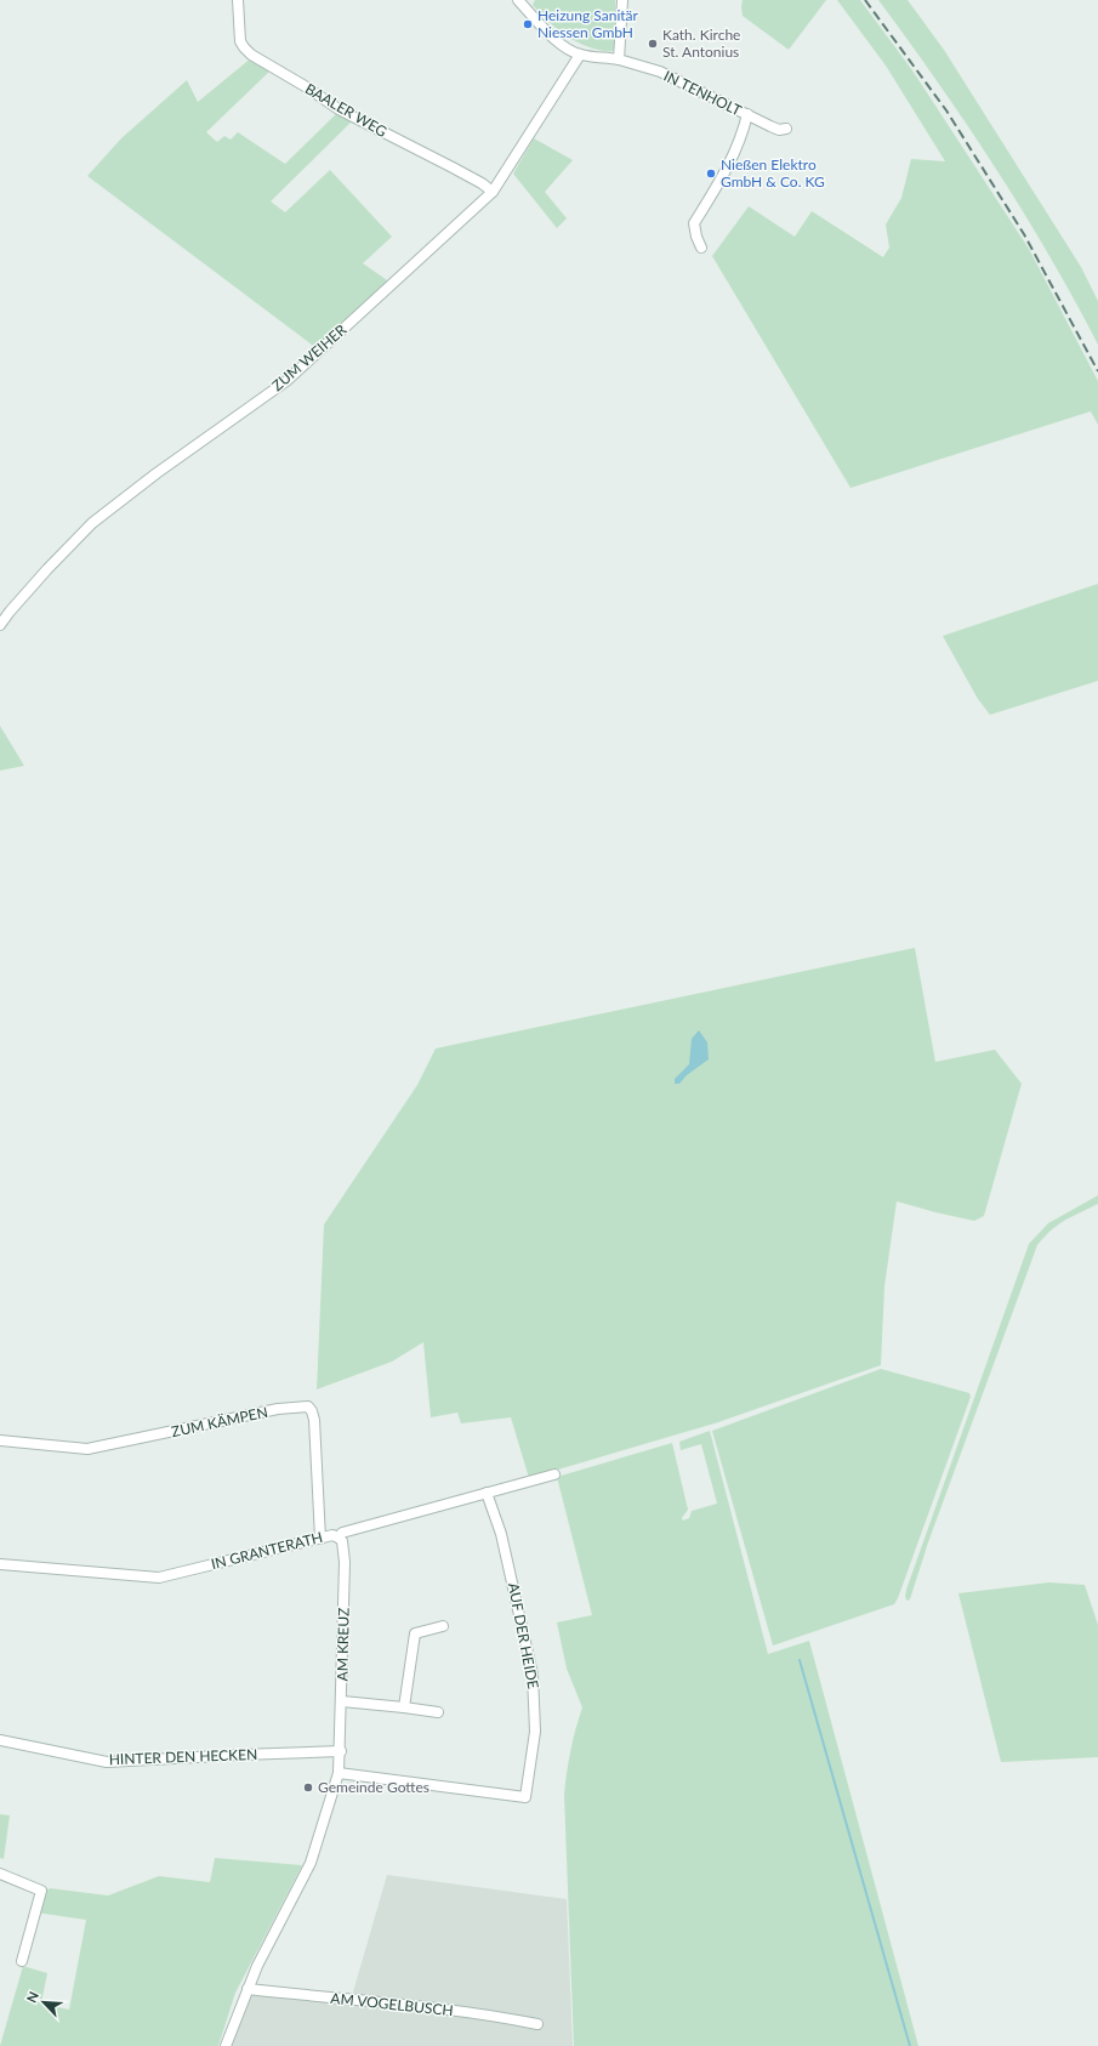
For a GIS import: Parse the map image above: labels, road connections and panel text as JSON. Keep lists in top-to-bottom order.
{
  "streets": {
    "street": [
      "IN TENHOLT",
      "BAALER WEG",
      "ZUM WEIHER",
      "ZUM KÄMPEN",
      "IN GRANTERATH",
      "AUF DER HEIDE",
      "AM KREUZ",
      "HINTER DEN HECKEN",
      "AM VOGELBUSCH"
    ]
  },
  "crossings": [
    ["IN TENHOLT", "ZUM WEIHER"],
    ["BAALER WEG", "ZUM WEIHER"],
    ["ZUM KÄMPEN", "IN GRANTERATH"],
    ["IN GRANTERATH", "AUF DER HEIDE"],
    ["IN GRANTERATH", "AM KREUZ"],
    ["AM KREUZ", "HINTER DEN HECKEN"]
  ],
  "places": [
    "Heizung Sanitär Niessen GmbH",
    "Kath. Kirche St. Antonius",
    "Nießen Elektro GmbH & Co. KG",
    "Gemeinde Gottes"
  ],
  "north": "top left"
}
